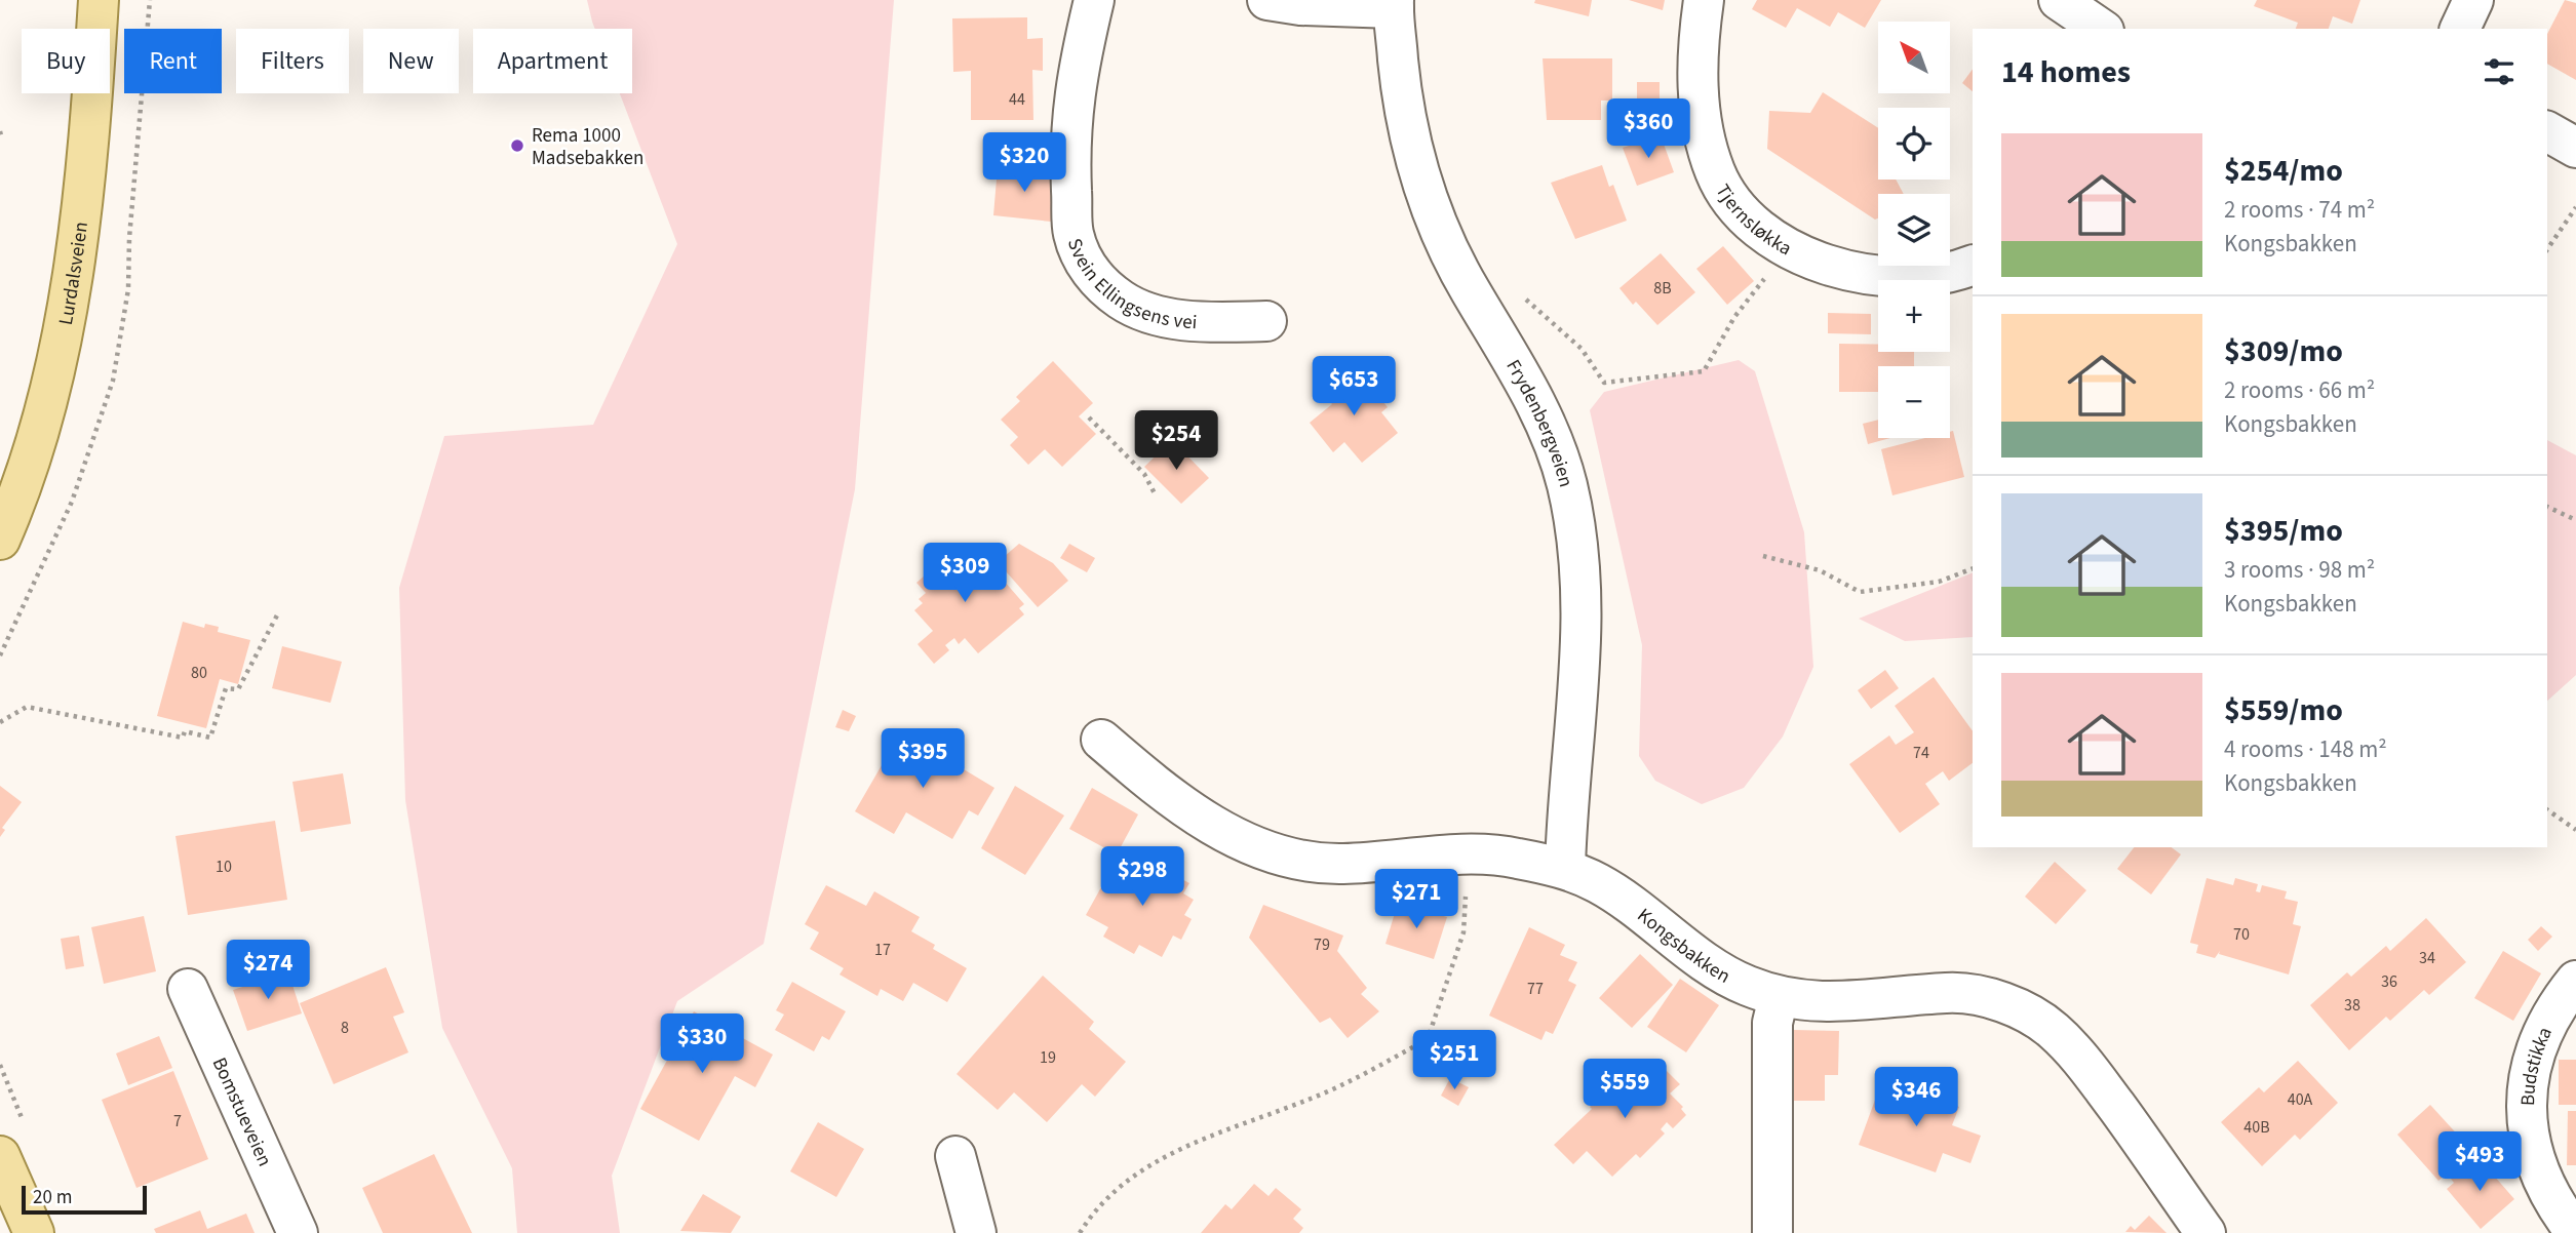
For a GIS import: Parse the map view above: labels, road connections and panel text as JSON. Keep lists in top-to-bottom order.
{
  "streets": {
    "main road": ["Lurdalsveien"],
    "street": [
      "Tjernsløkka",
      "Svein Ellingsens vei",
      "Frydenbergveien",
      "Kongsbakken",
      "Budstikka",
      "Bomstueveien"
    ]
  },
  "crossings": [
    ["Frydenbergveien", "Kongsbakken"]
  ],
  "places": ["Rema 1000 Madsebakken"],
  "house_numbers": [
    "44",
    "8B",
    "80",
    "74",
    "10",
    "70",
    "79",
    "17",
    "34",
    "36",
    "77",
    "38",
    "8",
    "19",
    "40A",
    "7",
    "40B"
  ],
  "scale_bar": "20 m",
  "north": "top left",
  "page": {
    "map_buttons": ["+", "−"],
    "chip": [
      "Buy",
      "Rent",
      "Filters",
      "New",
      "Apartment"
    ],
    "heading": "14 homes",
    "price": [
      "$360",
      "$320",
      "$653",
      "$254",
      "$309",
      "$395",
      "$298",
      "$271",
      "$274",
      "$330",
      "$251",
      "$559",
      "$346",
      "$493"
    ],
    "list": [
      {
        "name": "$254/mo",
        "note": "2 rooms · 74 m² · Kongsbakken"
      },
      {
        "name": "$309/mo",
        "note": "2 rooms · 66 m² · Kongsbakken"
      },
      {
        "name": "$395/mo",
        "note": "3 rooms · 98 m² · Kongsbakken"
      },
      {
        "name": "$559/mo",
        "note": "4 rooms · 148 m² · Kongsbakken"
      }
    ],
    "scale": "20 m"
  }
}
